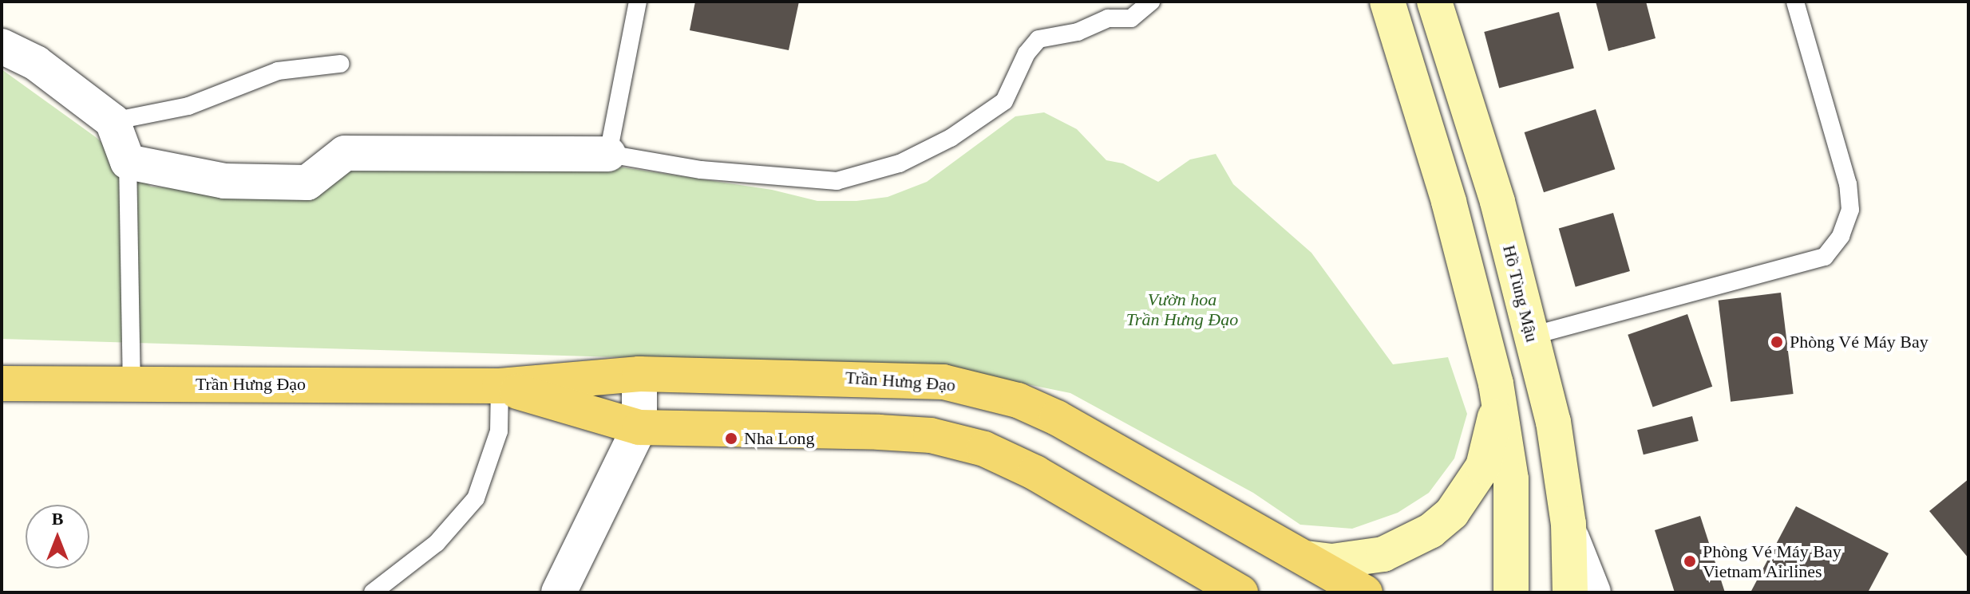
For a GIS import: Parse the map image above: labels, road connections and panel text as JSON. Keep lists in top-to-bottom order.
{
  "streets": {
    "main road": ["Hồ Tùng Mậu", "Trần Hưng Đạo"]
  },
  "parks": ["Vườn hoa Trần Hưng Đạo"],
  "places": ["Phòng Vé Máy Bay", "Nha Long", "Phòng Vé Máy Bay Vietnam Airlines"],
  "north": "top"
}
